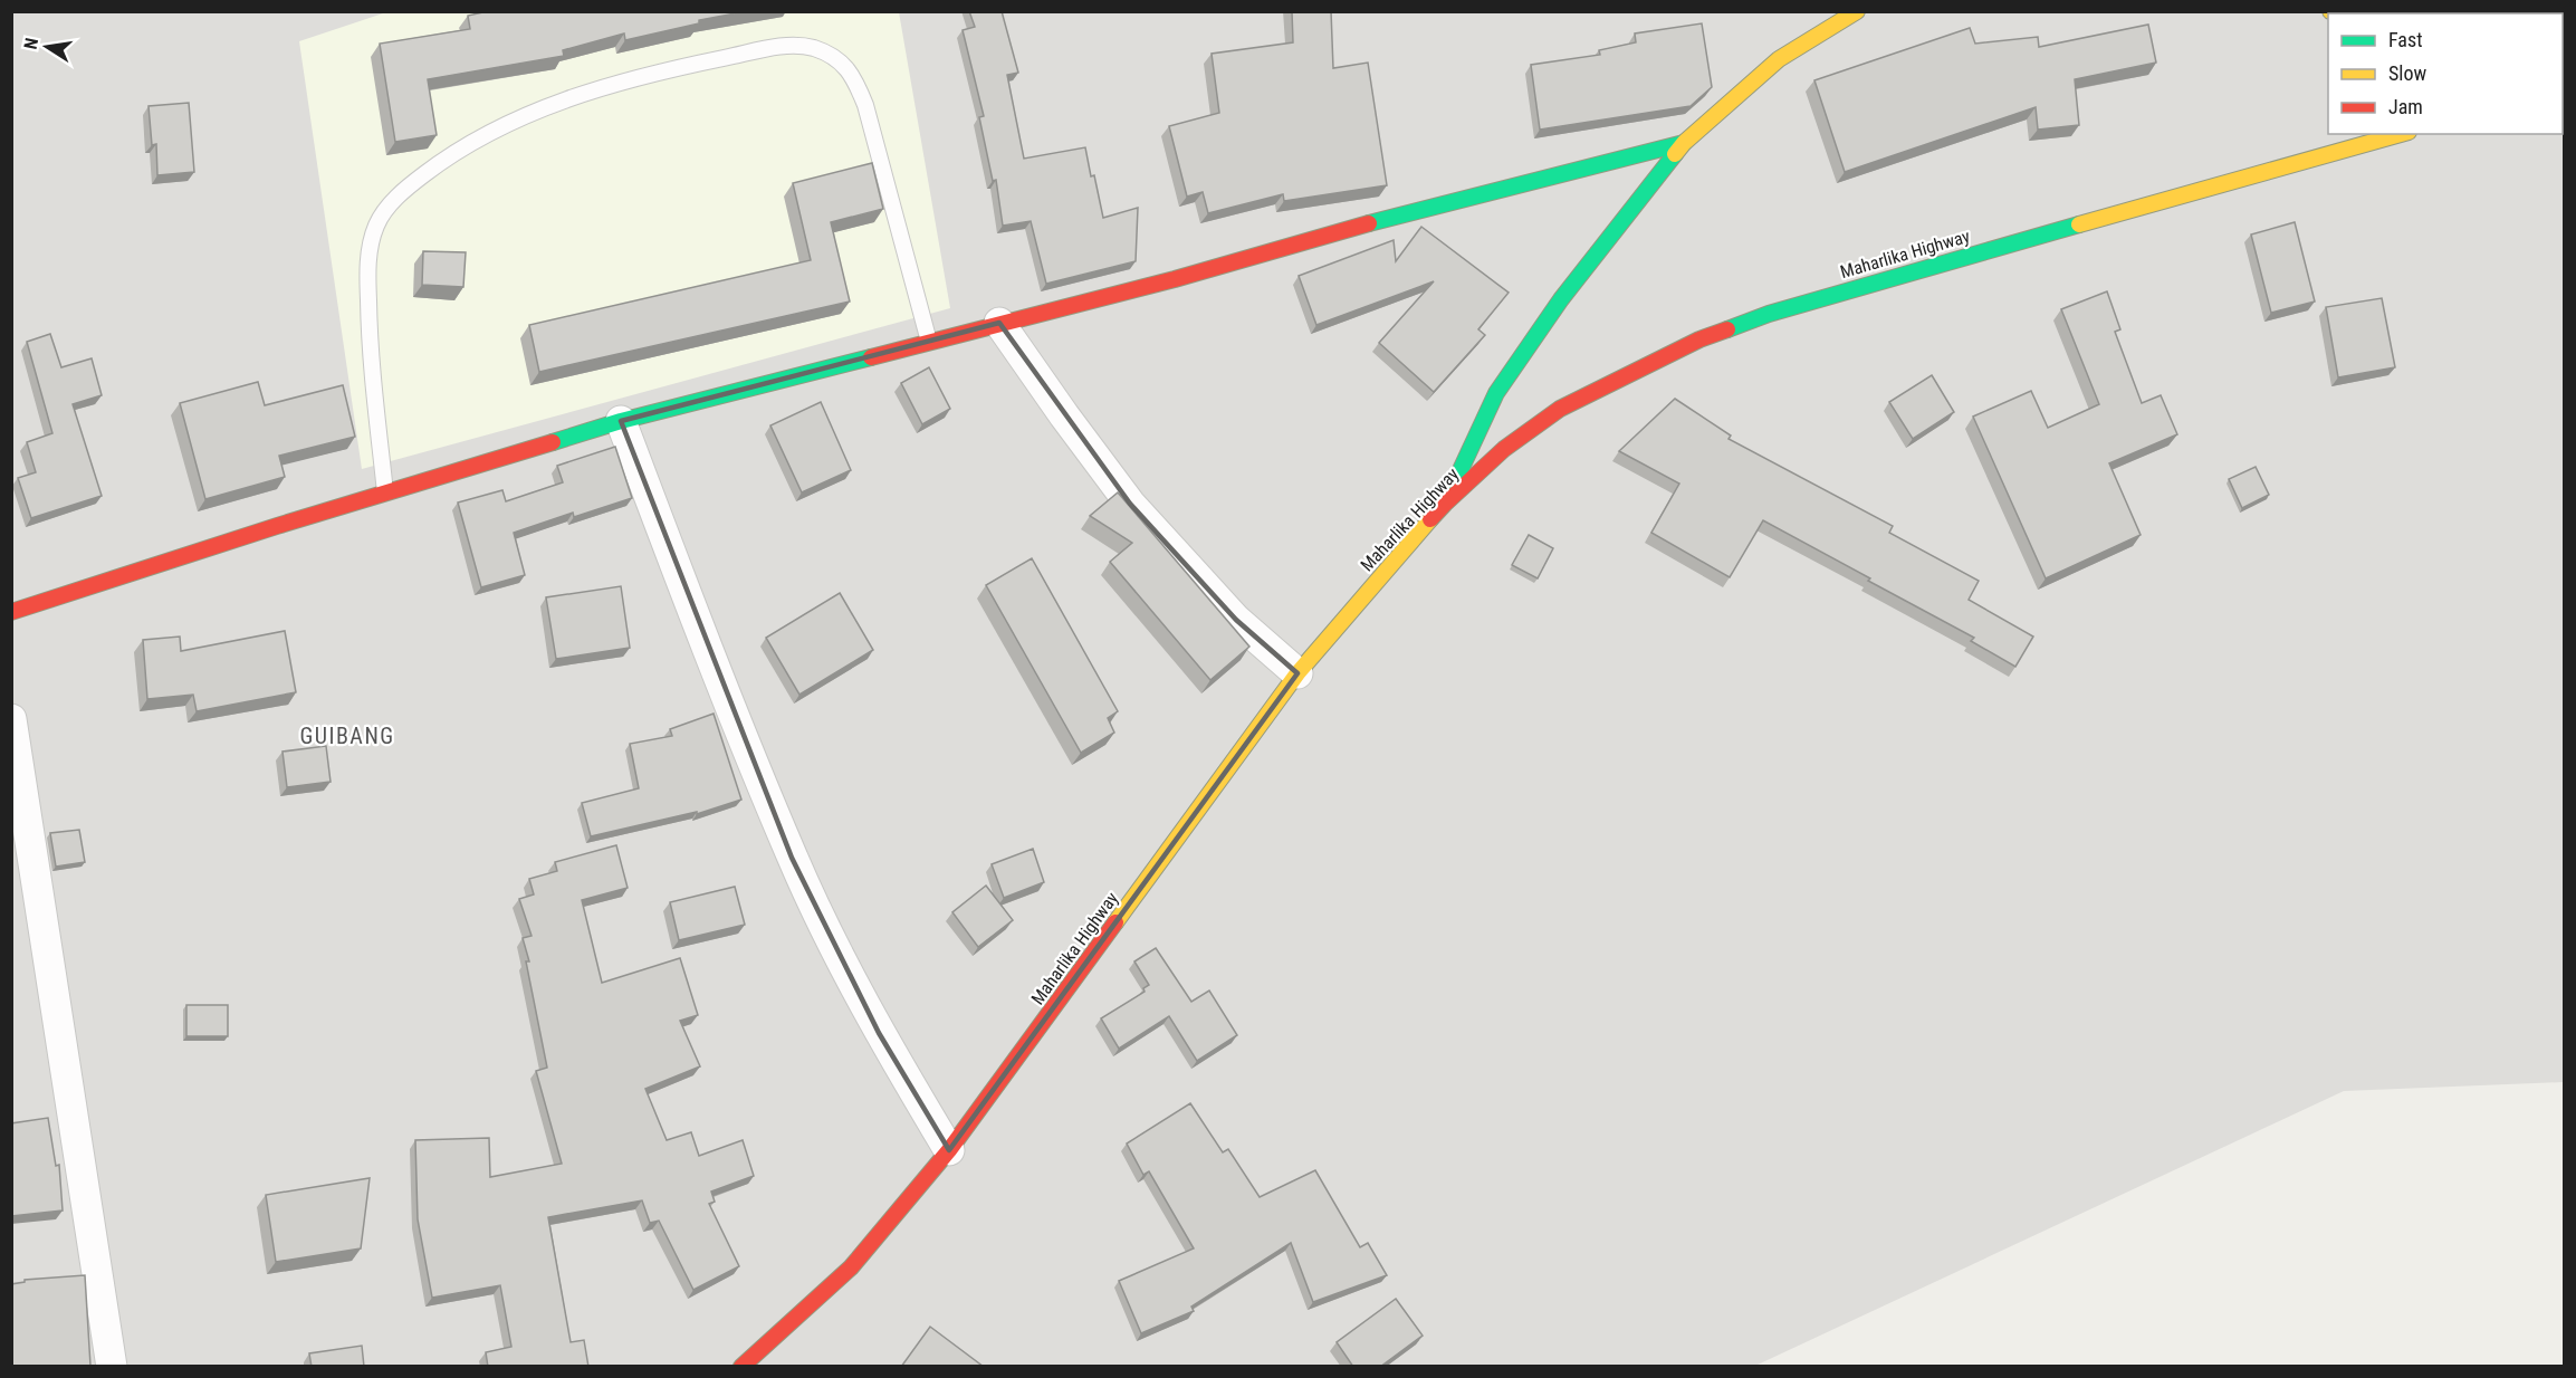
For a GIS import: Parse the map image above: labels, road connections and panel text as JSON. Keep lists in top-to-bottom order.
{
  "streets": {
    "main road": ["Maharlika Highway"]
  },
  "districts": ["GUIBANG"],
  "legend": ["Fast", "Slow", "Jam"],
  "north": "left"
}
